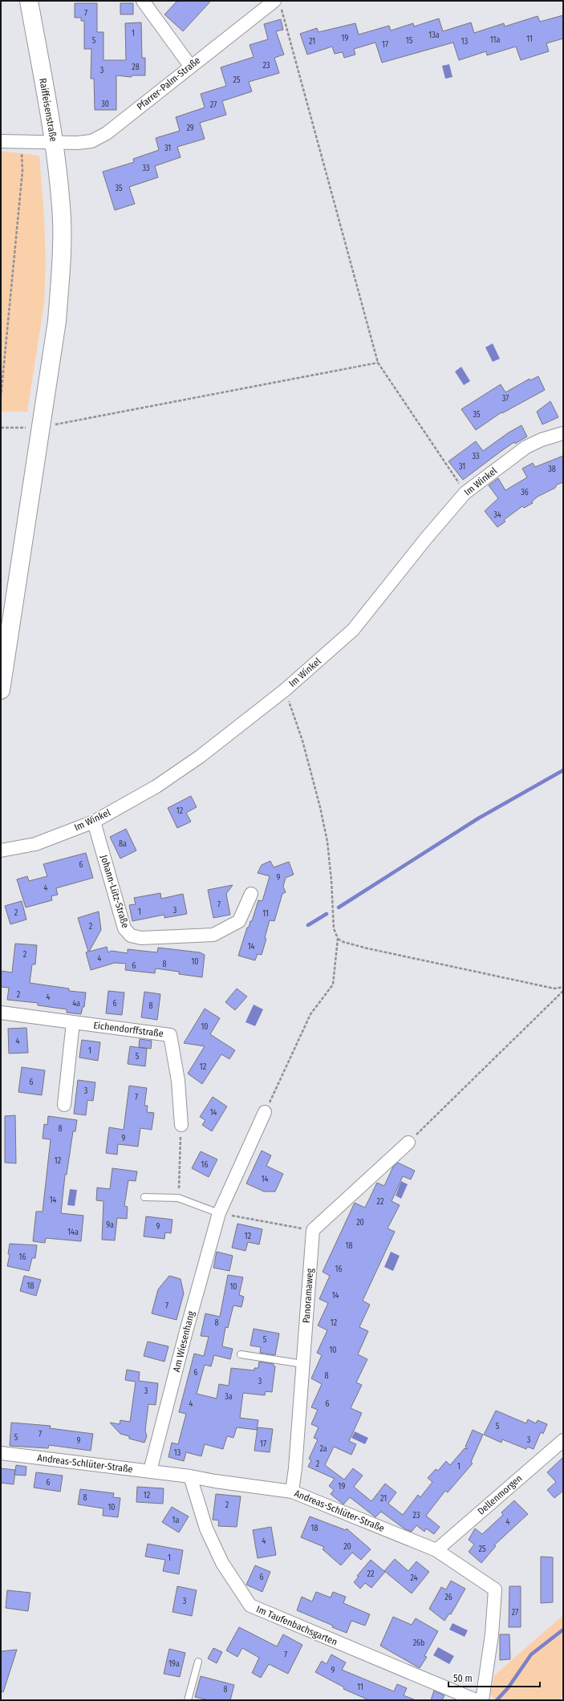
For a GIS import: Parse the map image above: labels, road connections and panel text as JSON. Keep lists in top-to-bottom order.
{
  "streets": {
    "main road": ["Raiffeisenstraße"],
    "street": [
      "Pfarrer-Palm-Straße",
      "Im Winkel",
      "Johann-Lütz-Straße",
      "Eichendorffstraße",
      "Panoramaweg",
      "Am Wiesenhang",
      "Andreas-Schlüter-Straße",
      "Dellenmorgen",
      "Im Taufenbachsgarten"
    ]
  },
  "crossings": [
    ["Pfarrer-Palm-Straße", "Raiffeisenstraße"],
    ["Im Winkel", "Johann-Lütz-Straße"],
    ["Panoramaweg", "Andreas-Schlüter-Straße"],
    ["Am Wiesenhang", "Andreas-Schlüter-Straße"],
    ["Andreas-Schlüter-Straße", "Dellenmorgen"],
    ["Andreas-Schlüter-Straße", "Im Taufenbachsgarten"]
  ],
  "house_numbers": [
    "7",
    "1",
    "13a",
    "19",
    "11",
    "11a",
    "5",
    "15",
    "21",
    "13",
    "17",
    "23",
    "28",
    "3",
    "25",
    "30",
    "27",
    "29",
    "31",
    "33",
    "35",
    "37",
    "35",
    "33",
    "31",
    "38",
    "36",
    "34",
    "12",
    "8a",
    "6",
    "9",
    "4",
    "7",
    "3",
    "1",
    "2",
    "11",
    "2",
    "14",
    "2",
    "4",
    "10",
    "8",
    "6",
    "2",
    "4",
    "4a",
    "6",
    "8",
    "10",
    "4",
    "1",
    "5",
    "12",
    "6",
    "3",
    "7",
    "14",
    "8",
    "9",
    "12",
    "16",
    "14",
    "14",
    "22",
    "20",
    "9a",
    "9",
    "14a",
    "12",
    "18",
    "16",
    "16",
    "18",
    "10",
    "14",
    "7",
    "8",
    "12",
    "5",
    "10",
    "6",
    "8",
    "3",
    "3",
    "3a",
    "4",
    "6",
    "5",
    "7",
    "5",
    "3",
    "9",
    "17",
    "2a",
    "13",
    "2",
    "1",
    "6",
    "19",
    "12",
    "8",
    "21",
    "2",
    "10",
    "23",
    "1a",
    "4",
    "18",
    "4",
    "20",
    "25",
    "1",
    "22",
    "6",
    "24",
    "26",
    "3",
    "27",
    "26b",
    "7",
    "19a",
    "9",
    "11",
    "8"
  ],
  "scale_bar": "50 m"
}
